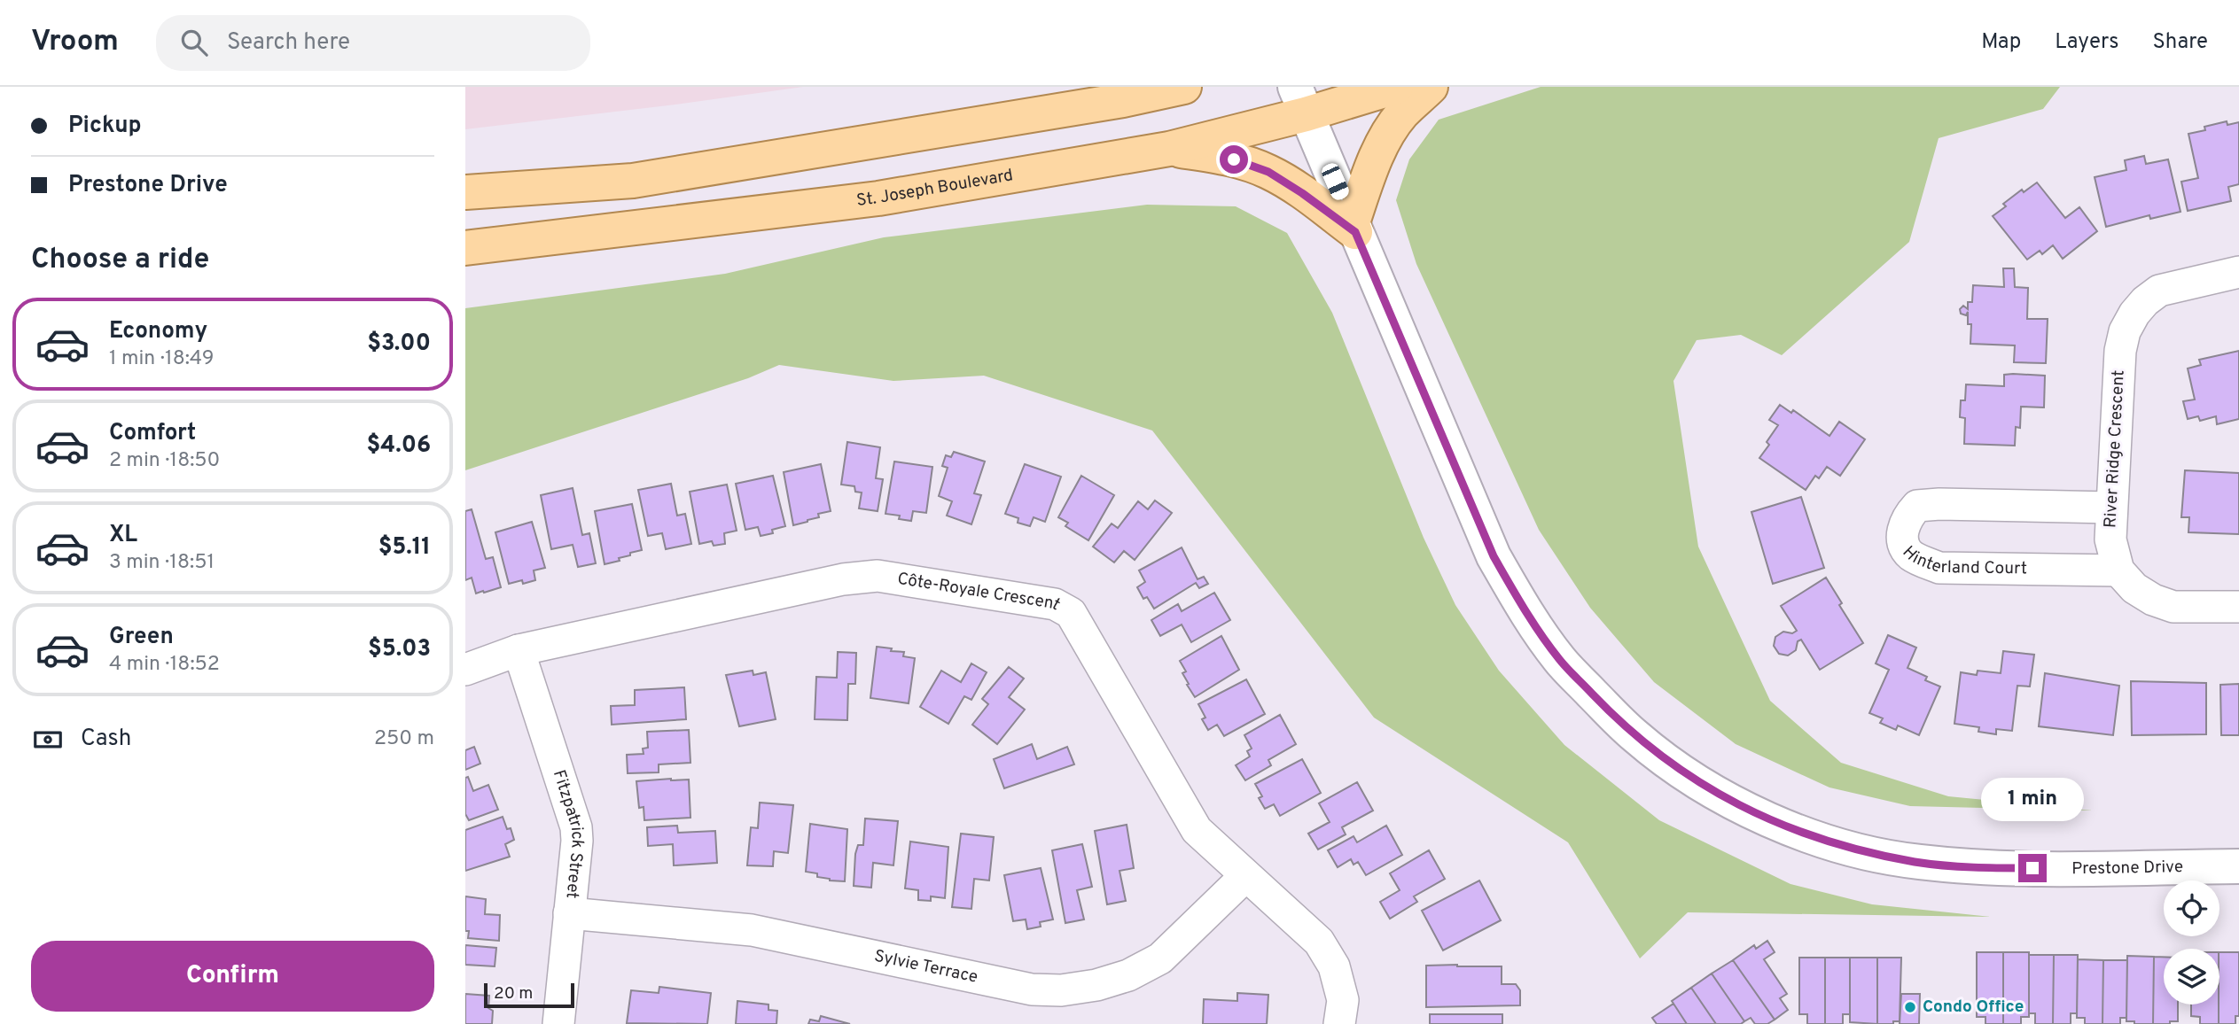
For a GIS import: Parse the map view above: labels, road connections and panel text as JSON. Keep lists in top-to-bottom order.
{
  "streets": {
    "main road": ["St. Joseph Boulevard"],
    "street": [
      "River Ridge Crescent",
      "Hinterland Court",
      "Côte-Royale Crescent",
      "Fitzpatrick Street",
      "Prestone Drive",
      "Sylvie Terrace"
    ]
  },
  "crossings": [
    ["St. Joseph Boulevard", "Prestone Drive"],
    ["River Ridge Crescent", "Hinterland Court"],
    ["Côte-Royale Crescent", "Fitzpatrick Street"],
    ["Côte-Royale Crescent", "Sylvie Terrace"],
    ["Fitzpatrick Street", "Sylvie Terrace"]
  ],
  "places": ["Condo Office"],
  "scale_bar": "20 m",
  "page": {
    "header": "Vroom",
    "search": "Search here",
    "nav": ["Map", "Layers", "Share"],
    "banner": ["Pickup", "Prestone Drive"],
    "heading": "Choose a ride",
    "list": [
      {
        "name": "Economy",
        "note": "1 min · 18:49",
        "value": "$3.00"
      },
      {
        "name": "Comfort",
        "note": "2 min · 18:50",
        "value": "$4.06"
      },
      {
        "name": "XL",
        "note": "3 min · 18:51",
        "value": "$5.11"
      },
      {
        "name": "Green",
        "note": "4 min · 18:52",
        "value": "$5.03"
      }
    ],
    "pay": ["Cash", "250 m"],
    "bubble": "1 min",
    "buttons": "Confirm",
    "scale": "20 m"
  }
}
